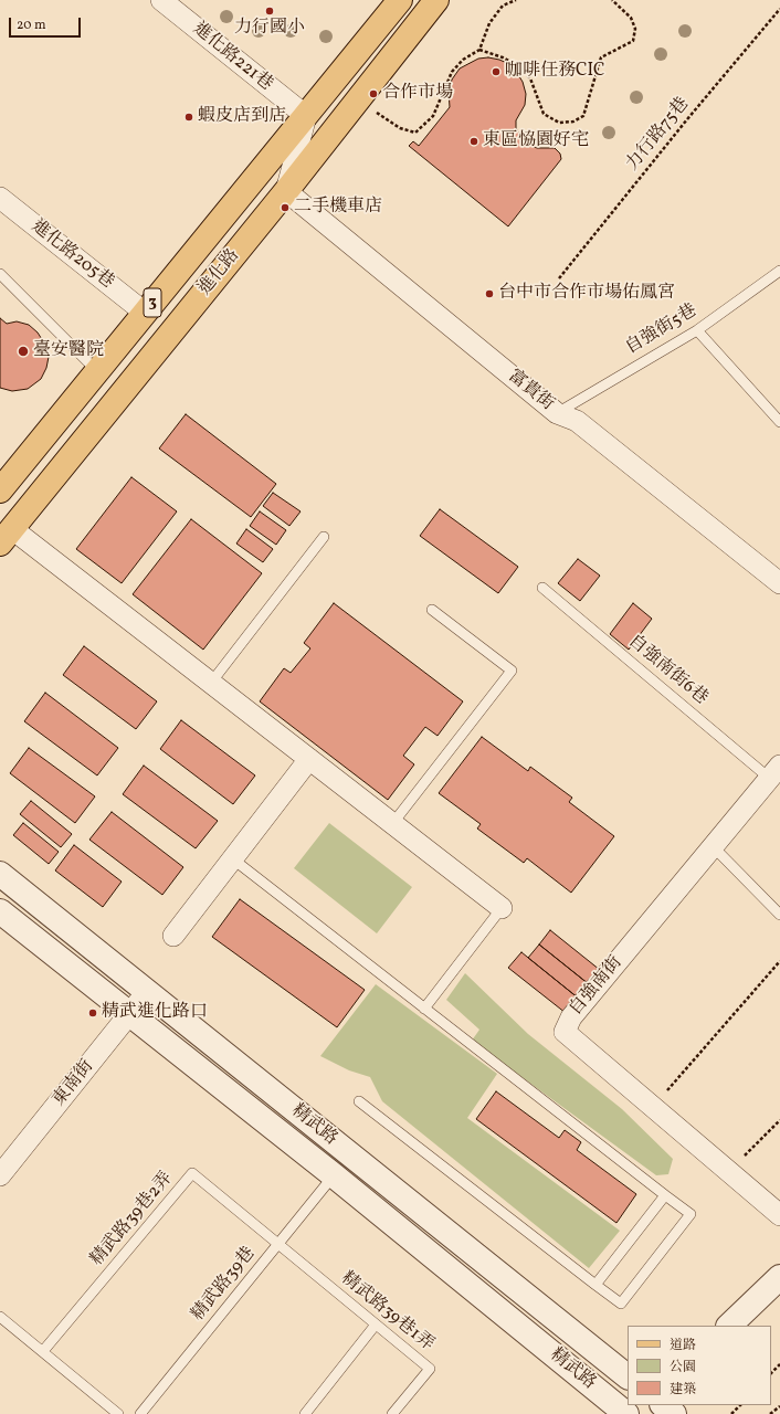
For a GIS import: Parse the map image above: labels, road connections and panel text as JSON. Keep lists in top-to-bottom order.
{
  "streets": {
    "main road": ["進化路", "3"],
    "street": [
      "進化路221巷",
      "進化路205巷",
      "富貴街",
      "自強南街",
      "東南街",
      "精武路"
    ],
    "lane": [
      "自強街5巷",
      "自強南街6巷",
      "精武路39巷2弄",
      "精武路39巷",
      "精武路39巷1弄"
    ],
    "path": ["力行路75巷"]
  },
  "crossings": [
    ["進化路221巷", "進化路"],
    ["進化路205巷", "進化路"],
    ["進化路", "富貴街"],
    ["自強街5巷", "富貴街"],
    ["自強南街6巷", "自強南街"],
    ["東南街", "精武路"],
    ["精武路", "精武路39巷"],
    ["精武路39巷2弄", "精武路39巷"],
    ["精武路39巷2弄", "精武路39巷1弄"],
    ["精武路39巷", "精武路39巷1弄"]
  ],
  "places": [
    "力行國小",
    "咖啡任務CIC",
    "合作市場",
    "蝦皮店到店",
    "東區恊園好宅",
    "二手機車店",
    "台中市合作市場佑鳳宮",
    "臺安醫院",
    "精武進化路口"
  ],
  "legend": ["道路", "公園", "建築"],
  "scale_bar": "20 m"
}
